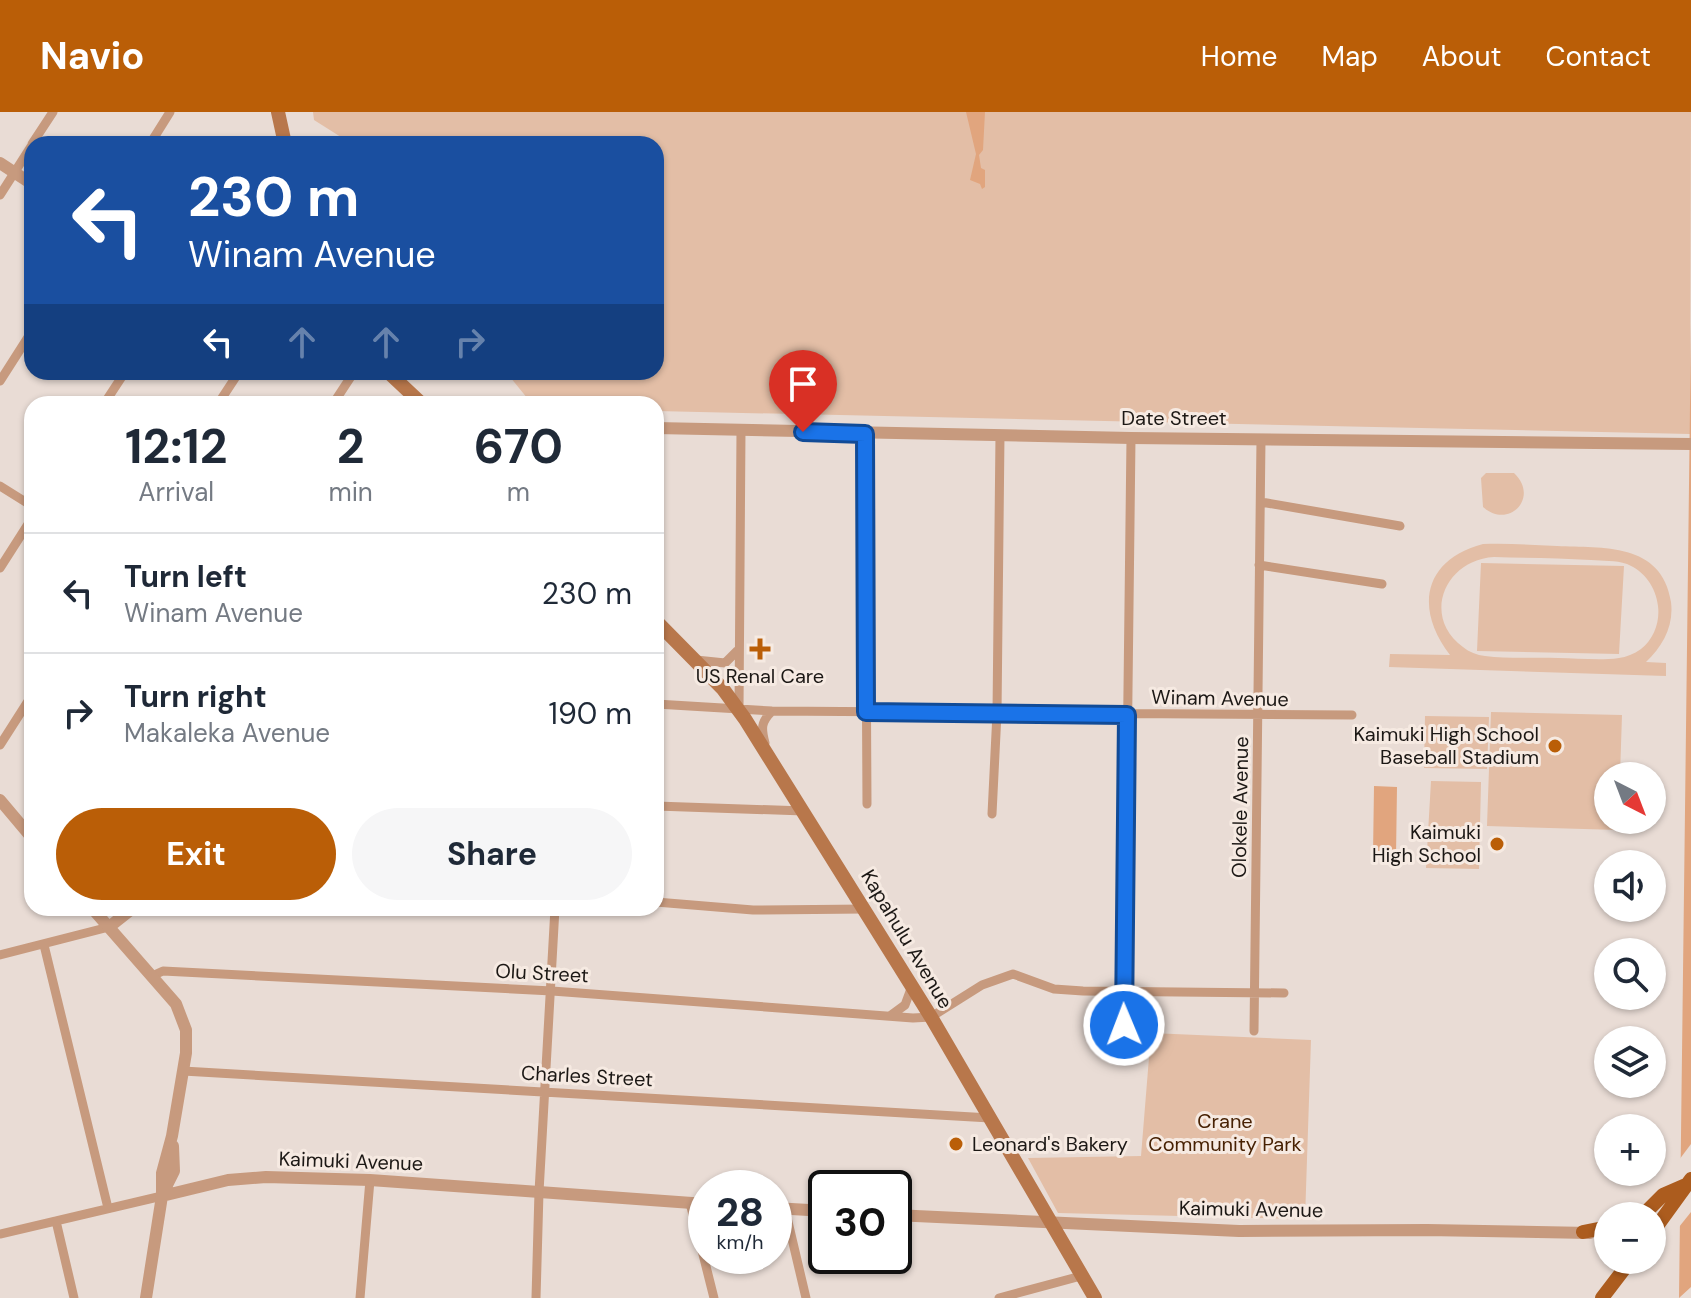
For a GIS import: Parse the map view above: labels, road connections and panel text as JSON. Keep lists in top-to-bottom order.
{
  "streets": {
    "main road": ["Kapahulu Avenue"],
    "street": [
      "Date Street",
      "Winam Avenue",
      "Olokele Avenue",
      "Olu Street",
      "Charles Street",
      "Kaimuki Avenue"
    ]
  },
  "crossings": [
    ["Date Street", "Olokele Avenue"],
    ["Winam Avenue", "Olokele Avenue"],
    ["Winam Avenue", "Kapahulu Avenue"],
    ["Kapahulu Avenue", "Olu Street"],
    ["Kapahulu Avenue", "Charles Street"],
    ["Kapahulu Avenue", "Kaimuki Avenue"]
  ],
  "parks": ["Crane Community Park"],
  "places": {
    "health": ["US Renal Care"],
    "other": ["Kaimuki High School Baseball Stadium", "Kaimuki High School", "Leonard's Bakery"]
  },
  "north": "bottom right",
  "page": {
    "header": "Navio",
    "nav": [
      "Home",
      "Map",
      "About",
      "Contact"
    ],
    "turn": ["230 m", "Winam Avenue"],
    "eta": [
      "12:12",
      "Arrival",
      "2",
      "min",
      "670",
      "m"
    ],
    "list": [
      {
        "name": "Turn left",
        "note": "Winam Avenue",
        "value": "230 m"
      },
      {
        "name": "Turn right",
        "note": "Makaleka Avenue",
        "value": "190 m"
      }
    ],
    "map_buttons": ["+", "−"],
    "buttons": ["Exit", "Share"],
    "speed": "28 km/h",
    "limit": "30"
  }
}
